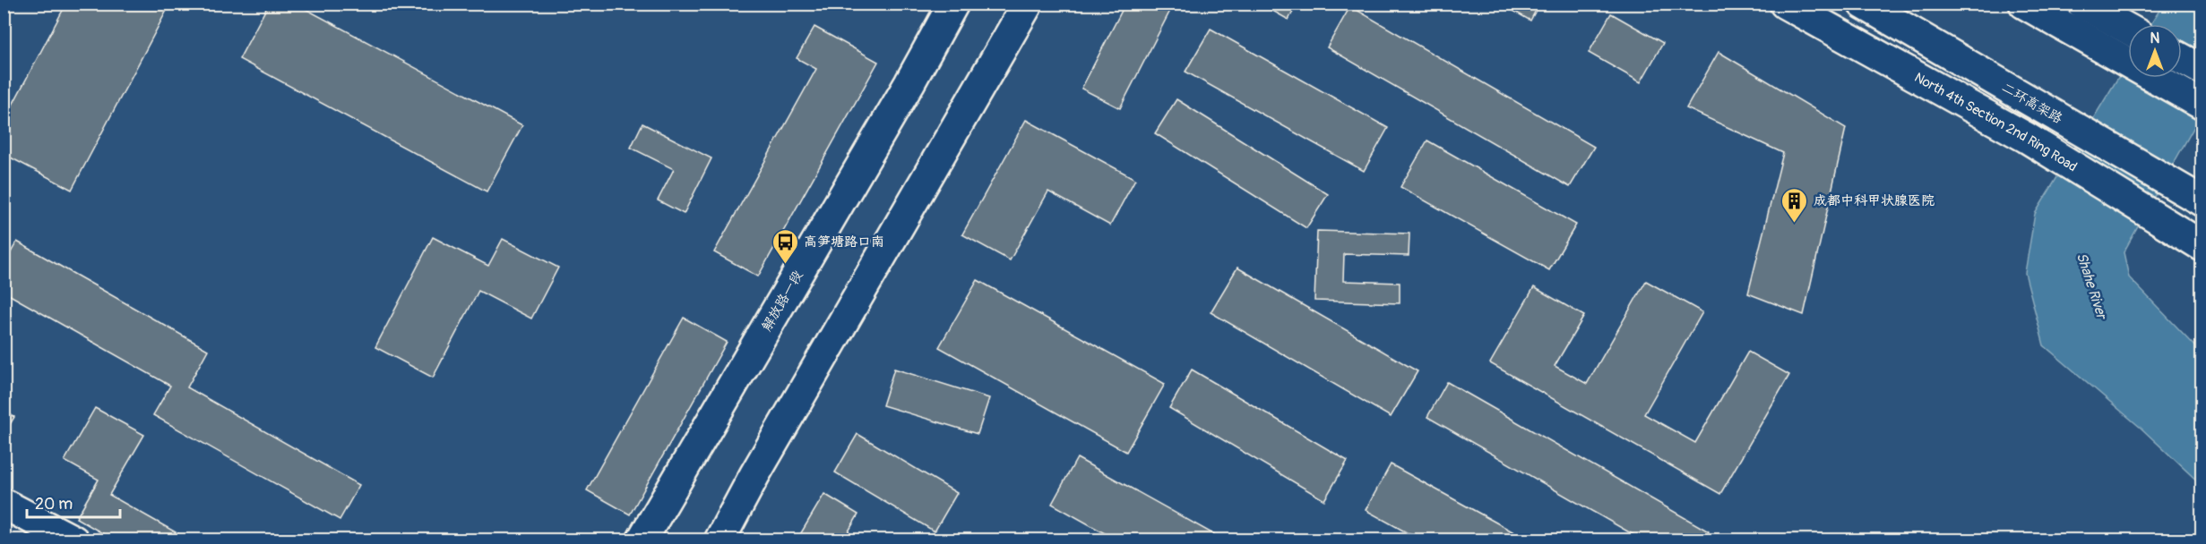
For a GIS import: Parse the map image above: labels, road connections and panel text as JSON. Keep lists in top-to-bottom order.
{
  "streets": {
    "main road": ["二环高架路", "North 4th Section 2nd Ring Road", "解放路一段"]
  },
  "water": ["Shahe River"],
  "places": {
    "building": ["成都中科甲状腺医院"],
    "bus stop": ["高笋塘路口南"]
  },
  "scale_bar": "20 m",
  "north": "top"
}
